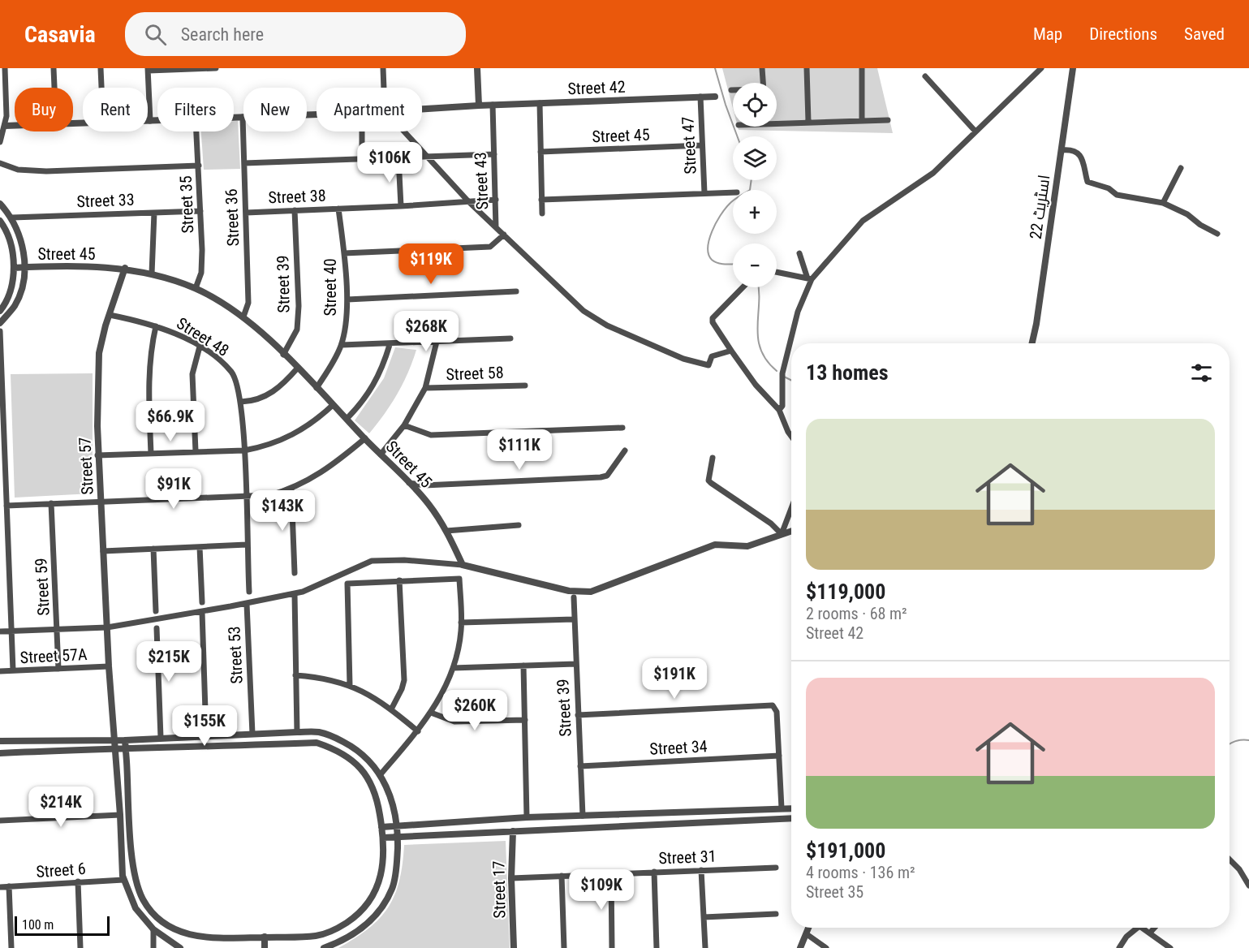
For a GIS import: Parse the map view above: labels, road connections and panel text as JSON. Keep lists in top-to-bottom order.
{
  "streets": {
    "street": [
      "Street 42",
      "Street 45",
      "Street 47",
      "Street 43",
      "Street 38",
      "Street 33",
      "Street 35",
      "اسٹریٹ 22",
      "Street 36",
      "Street 39",
      "Street 40",
      "Street 48",
      "Street 58",
      "Street 57",
      "Street 59",
      "Street 53",
      "Street 57A",
      "Street 34",
      "Street 31",
      "Street 6",
      "Street 17"
    ]
  },
  "crossings": [
    ["Street 42", "Street 47"],
    ["Street 42", "Street 43"],
    ["Street 45", "Street 47"],
    ["Street 45", "Street 35"],
    ["Street 45", "Street 36"],
    ["Street 45", "Street 39"],
    ["Street 45", "Street 40"],
    ["Street 45", "Street 57"],
    ["Street 43", "Street 38"],
    ["Street 38", "Street 36"],
    ["Street 38", "Street 39"],
    ["Street 38", "Street 40"],
    ["Street 33", "Street 35"],
    ["Street 39", "Street 34"],
    ["Street 48", "Street 57"],
    ["Street 57", "Street 57A"],
    ["Street 57", "Street 6"],
    ["Street 59", "Street 57A"],
    ["Street 31", "Street 17"]
  ],
  "scale_bar": "100 m",
  "page": {
    "header": "Casavia",
    "search": "Search here",
    "nav": ["Map", "Directions", "Saved"],
    "map_buttons": ["+", "−"],
    "chip": [
      "Buy",
      "Rent",
      "Filters",
      "New",
      "Apartment"
    ],
    "price": [
      "$106K",
      "$119K",
      "$268K",
      "$66.9K",
      "$111K",
      "$91K",
      "$143K",
      "$215K",
      "$191K",
      "$260K",
      "$155K",
      "$214K",
      "$109K"
    ],
    "heading": "13 homes",
    "list": [
      {
        "name": "$119,000",
        "note": "2 rooms · 68 m² · Street 42"
      },
      {
        "name": "$191,000",
        "note": "4 rooms · 136 m² · Street 35"
      }
    ],
    "scale": "100 m"
  }
}
